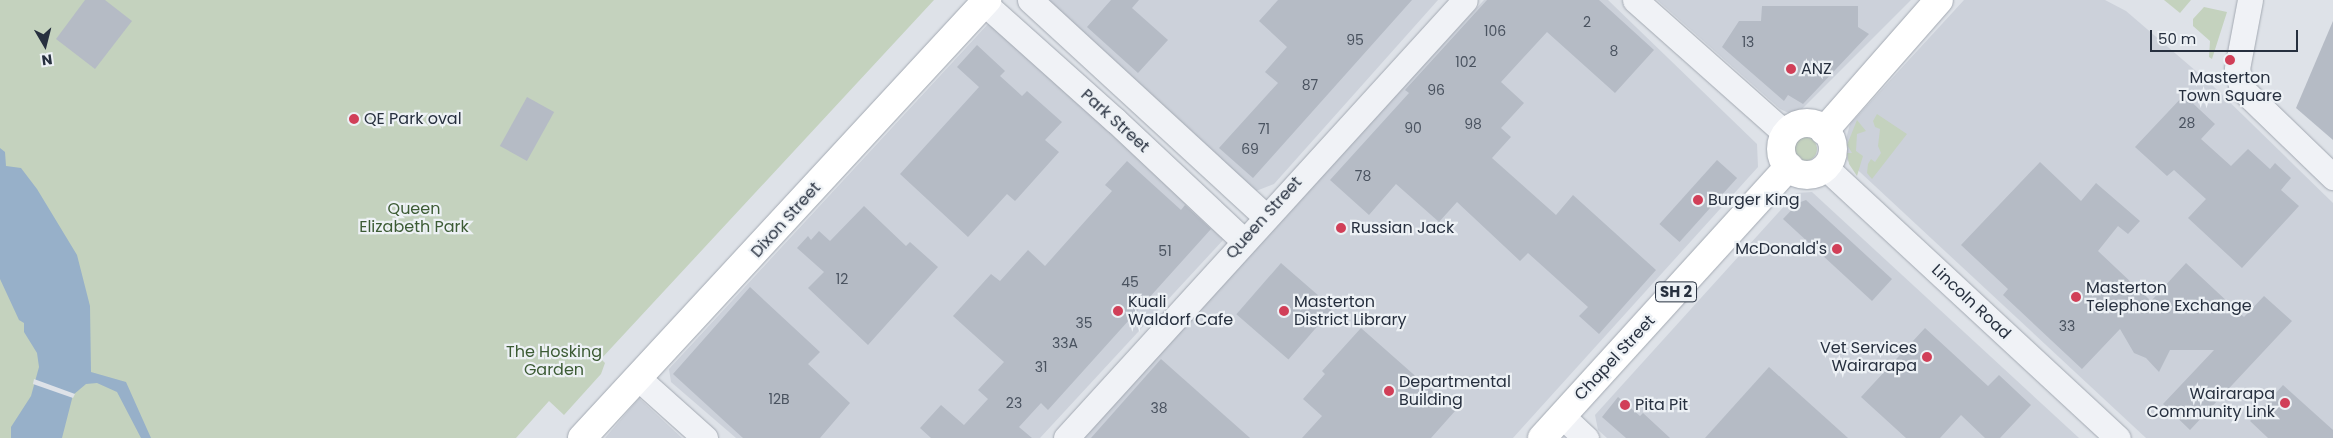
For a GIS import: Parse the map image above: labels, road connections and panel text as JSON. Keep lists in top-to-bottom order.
{
  "streets": {
    "main road": ["Dixon Street", "SH 2", "Chapel Street"],
    "street": ["Park Street", "Queen Street", "Lincoln Road"]
  },
  "crossings": [
    ["Park Street", "Queen Street"],
    ["Park Street", "Dixon Street"],
    ["Lincoln Road", "Chapel Street"]
  ],
  "parks": ["Queen Elizabeth Park", "The Hosking Garden"],
  "places": [
    "Masterton Town Square",
    "ANZ",
    "QE Park oval",
    "Burger King",
    "Russian Jack",
    "McDonald's",
    "Masterton Telephone Exchange",
    "Kuali Waldorf Cafe",
    "Masterton District Library",
    "Vet Services Wairarapa",
    "Departmental Building",
    "Wairarapa Community Link",
    "Pita Pit"
  ],
  "house_numbers": [
    "2",
    "106",
    "95",
    "13",
    "8",
    "102",
    "87",
    "96",
    "28",
    "98",
    "90",
    "71",
    "69",
    "78",
    "51",
    "12",
    "45",
    "35",
    "33",
    "33A",
    "31",
    "12B",
    "23",
    "38"
  ],
  "scale_bar": "50 m",
  "north": "bottom"
}
